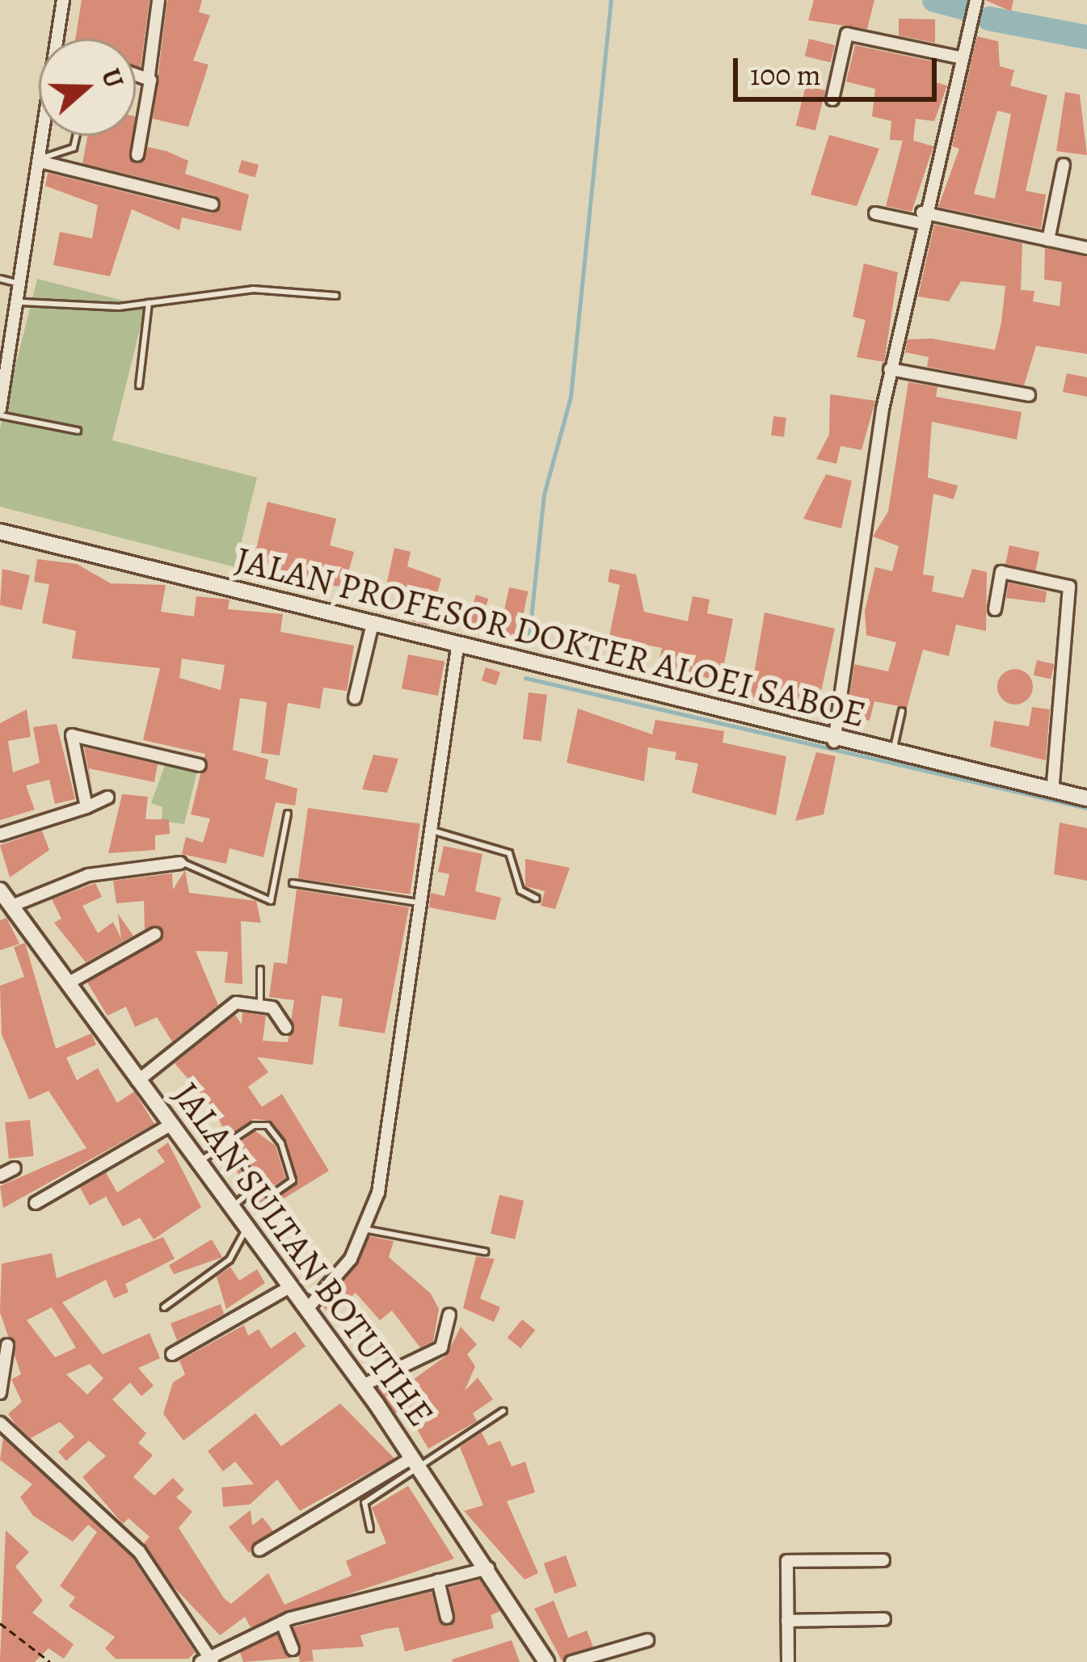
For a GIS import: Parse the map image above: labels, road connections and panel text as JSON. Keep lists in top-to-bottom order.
{
  "streets": {
    "street": ["JALAN PROFESOR DOKTER ALOEI SABOE", "JALAN SULTAN BOTUTIHE"]
  },
  "scale_bar": "100 m",
  "north": "right"
}
